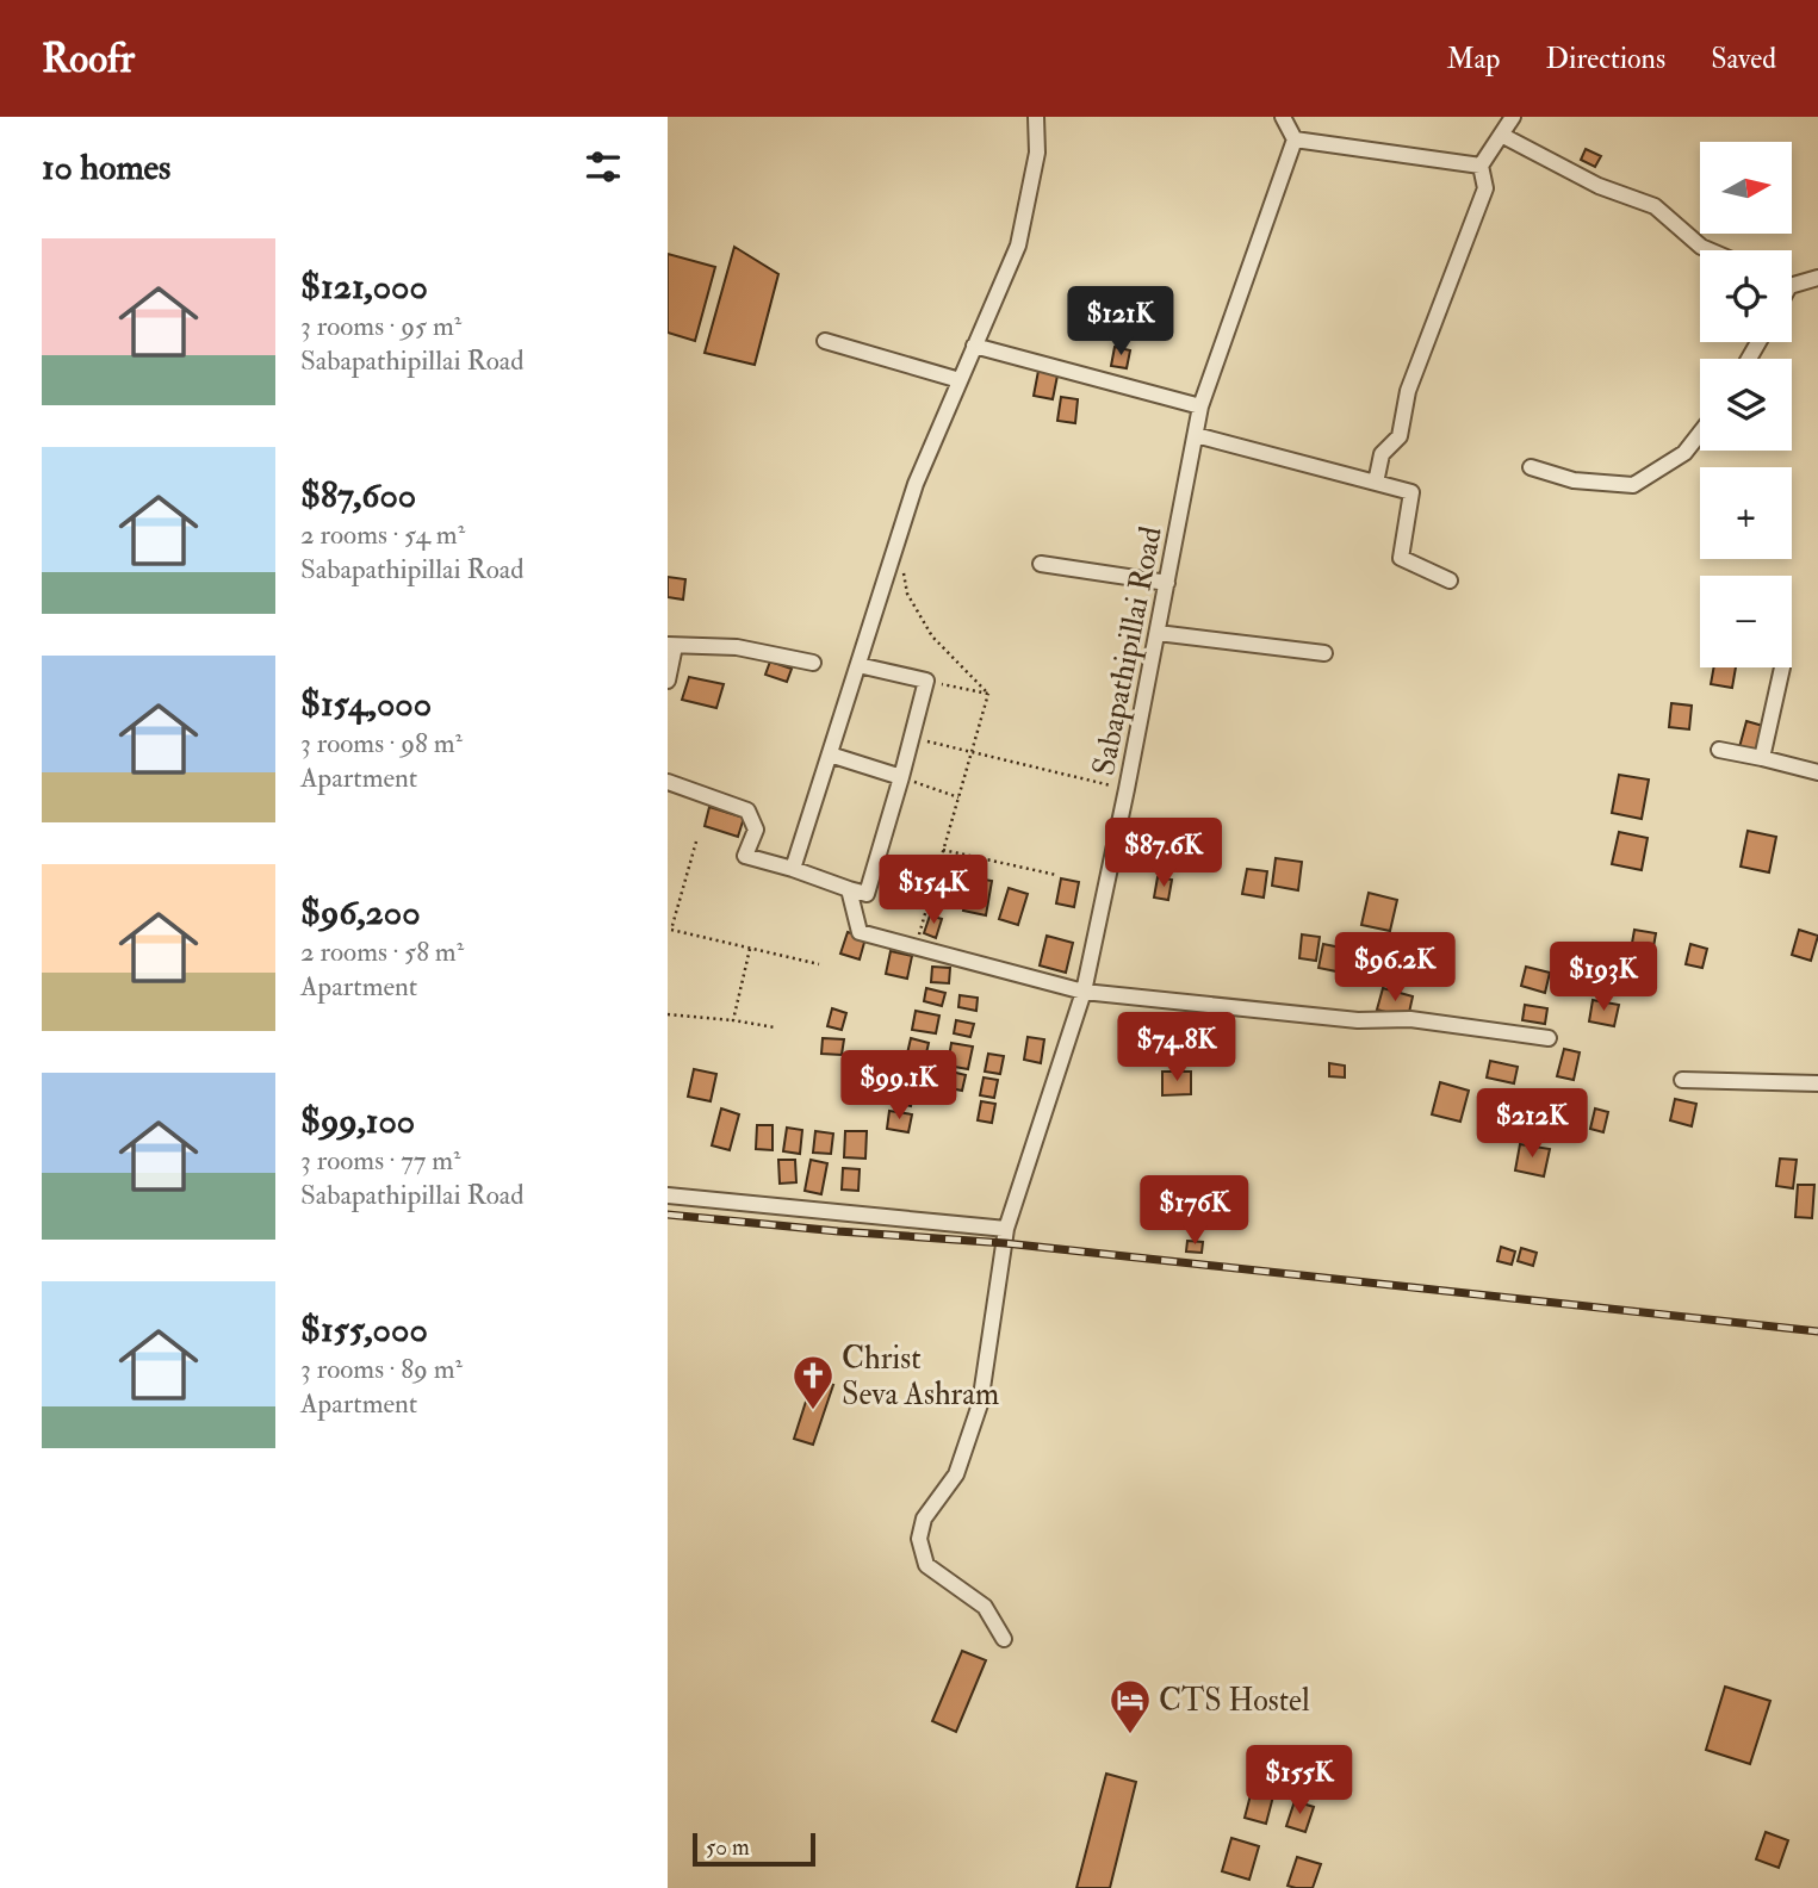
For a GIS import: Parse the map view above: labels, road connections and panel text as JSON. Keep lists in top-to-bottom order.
{
  "streets": {
    "street": ["Sabapathipillai Road"]
  },
  "places": {
    "church": ["Christ Seva Ashram"],
    "hotel": ["CTS Hostel"]
  },
  "scale_bar": "50 m",
  "north": "right",
  "page": {
    "header": "Roofr",
    "nav": ["Map", "Directions", "Saved"],
    "heading": "10 homes",
    "map_buttons": ["+", "−"],
    "list": [
      {
        "name": "$121,000",
        "note": "3 rooms · 95 m² · Sabapathipillai Road"
      },
      {
        "name": "$87,600",
        "note": "2 rooms · 54 m² · Sabapathipillai Road"
      },
      {
        "name": "$154,000",
        "note": "3 rooms · 98 m² · Apartment"
      },
      {
        "name": "$96,200",
        "note": "2 rooms · 58 m² · Apartment"
      },
      {
        "name": "$99,100",
        "note": "3 rooms · 77 m² · Sabapathipillai Road"
      },
      {
        "name": "$155,000",
        "note": "3 rooms · 89 m² · Apartment"
      }
    ],
    "price": [
      "$121K",
      "$87.6K",
      "$154K",
      "$96.2K",
      "$193K",
      "$74.8K",
      "$99.1K",
      "$212K",
      "$176K",
      "$155K"
    ],
    "scale": "50 m"
  }
}
